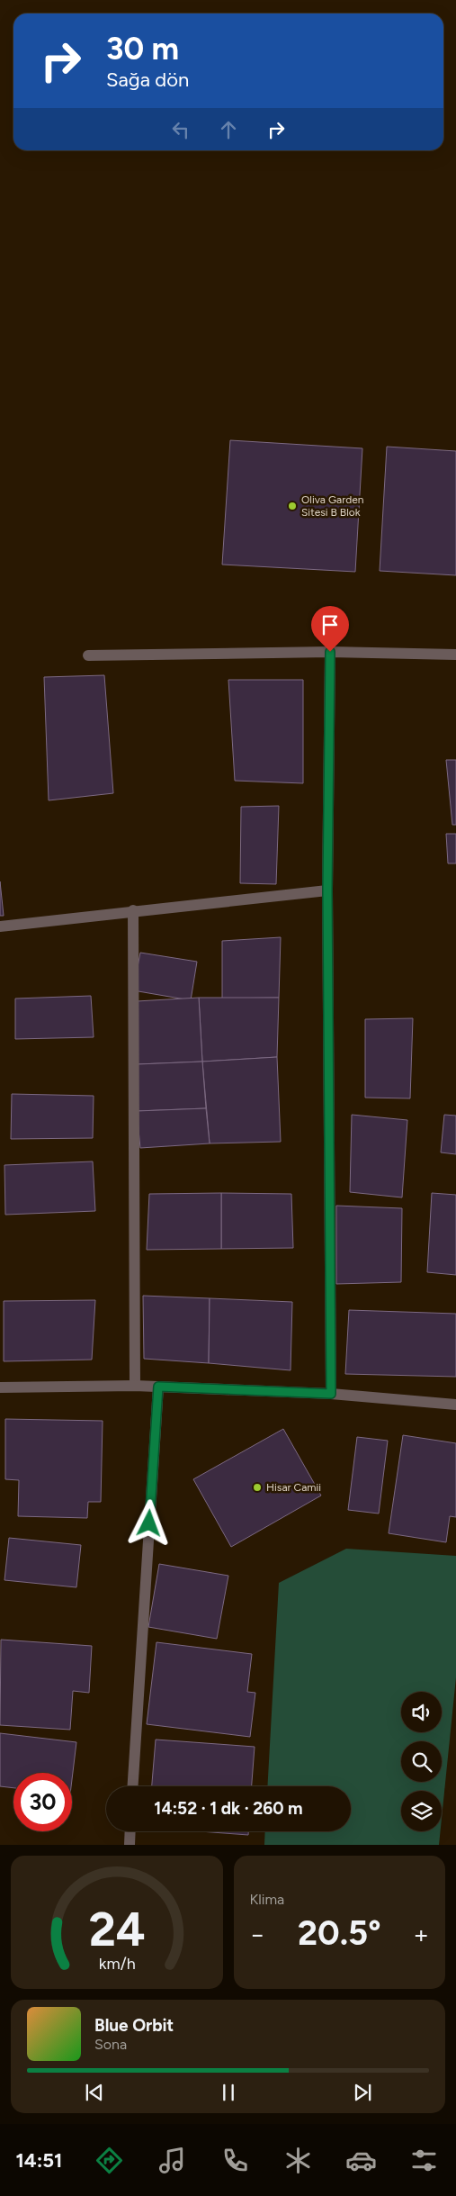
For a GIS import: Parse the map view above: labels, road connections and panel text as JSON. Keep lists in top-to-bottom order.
{
  "places": ["Oliva Garden Sitesi B Blok", "Hisar Camii"],
  "page": {
    "turn": ["30 m", "Sağa dön"],
    "limit": "30",
    "trip": "14:52 · 1 dk · 260 m",
    "tile": "Klima",
    "heat": ["−", "20.5°", "+"],
    "song": ["Blue Orbit", "Sona"],
    "tabs": "14:51",
    "gauge": ["24", "km/h"]
  }
}
